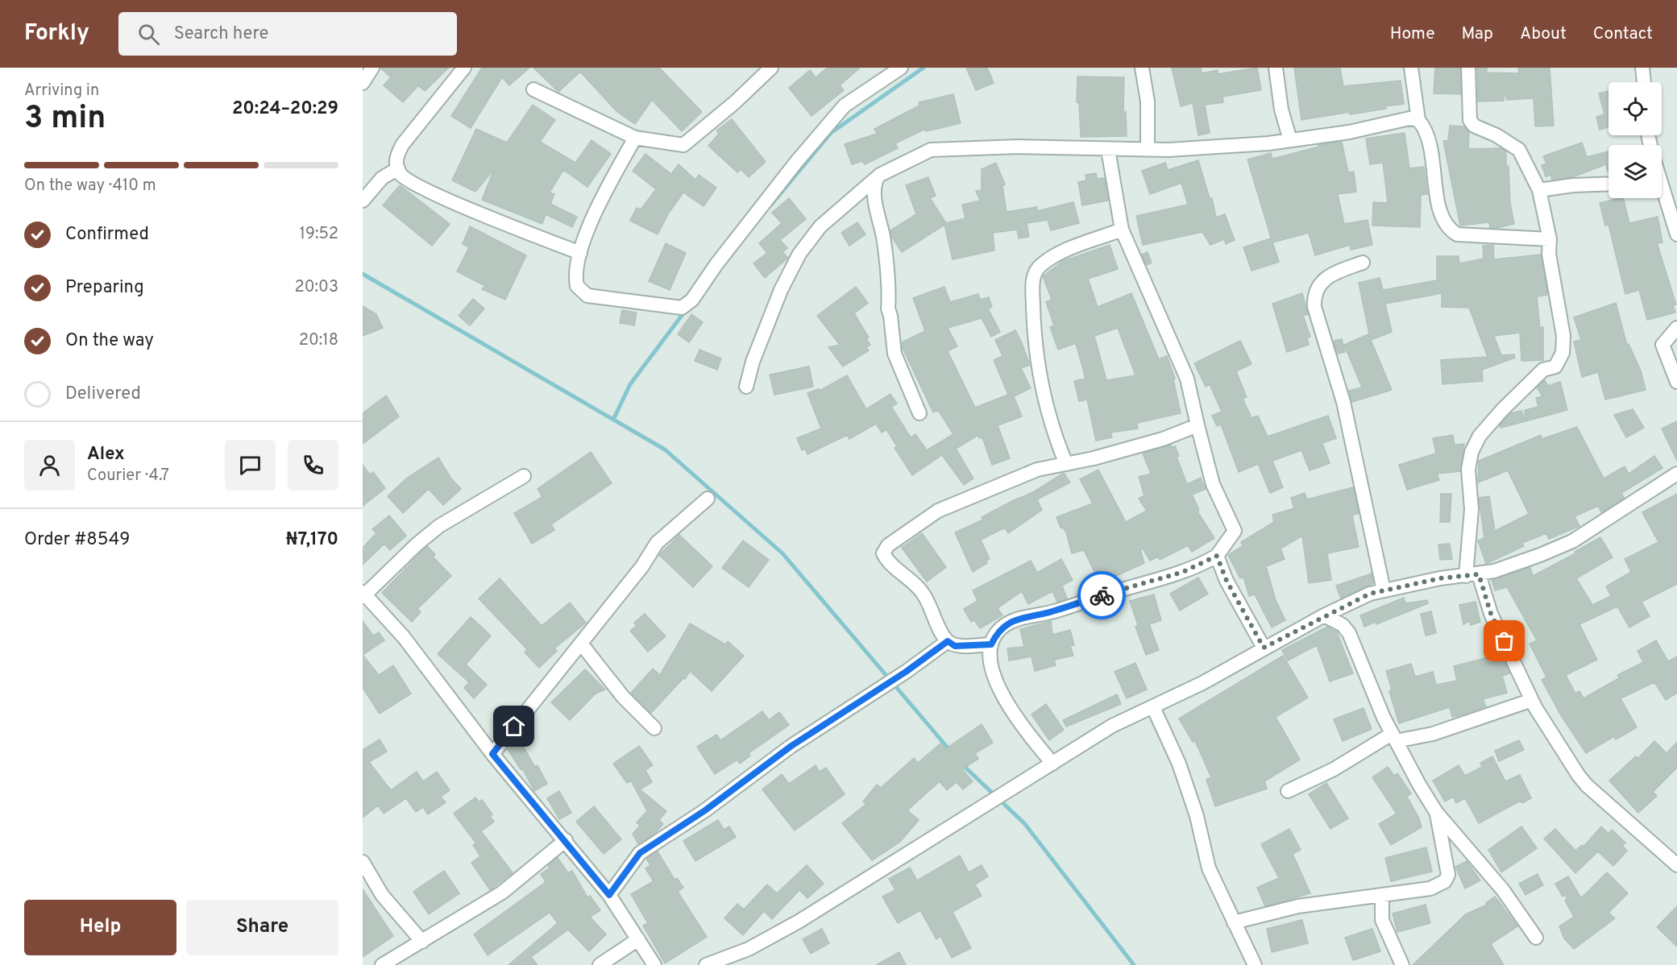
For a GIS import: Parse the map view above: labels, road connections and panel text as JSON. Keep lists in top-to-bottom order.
{
  "page": {
    "header": "Forkly",
    "search": "Search here",
    "nav": [
      "Home",
      "Map",
      "About",
      "Contact"
    ],
    "heading": ["3 min", "Arriving in", "20:24–20:29"],
    "panel": [
      "Alex",
      "Courier · 4.7",
      "Order #8549",
      "₦7,170"
    ],
    "bar": "On the way · 410 m",
    "list": [
      ["Confirmed", "19:52"],
      ["Preparing", "20:03"],
      ["On the way", "20:18"],
      "Delivered"
    ],
    "buttons": ["Help", "Share"]
  }
}
